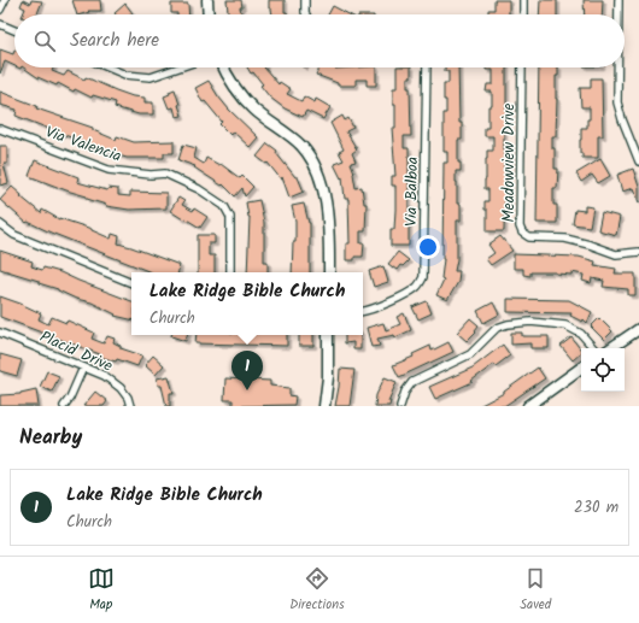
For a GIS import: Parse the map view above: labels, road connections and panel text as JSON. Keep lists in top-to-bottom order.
{
  "streets": {
    "street": [
      "Via Valencia",
      "Meadowview Drive",
      "Via Balboa",
      "Placid Drive"
    ]
  },
  "page": {
    "search": "Search here",
    "popup": ["Lake Ridge Bible Church", "Church"],
    "pins": "1",
    "heading": "Nearby",
    "list": [
      {
        "mark": "1",
        "name": "Lake Ridge Bible Church",
        "note": "Church",
        "value": "230 m"
      }
    ],
    "nav": ["Map", "Directions", "Saved"]
  }
}
